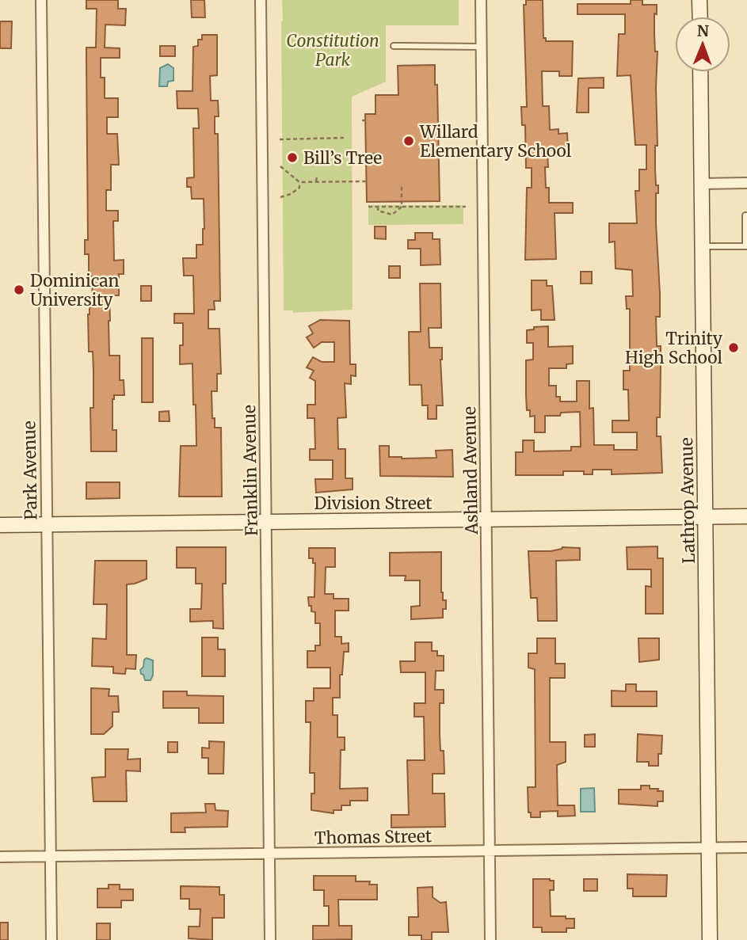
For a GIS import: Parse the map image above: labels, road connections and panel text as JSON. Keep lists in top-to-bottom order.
{
  "streets": {
    "street": [
      "Park Avenue",
      "Franklin Avenue",
      "Ashland Avenue",
      "Lathrop Avenue",
      "Division Street",
      "Thomas Street"
    ]
  },
  "crossings": [
    ["Park Avenue", "Division Street"],
    ["Park Avenue", "Thomas Street"],
    ["Franklin Avenue", "Division Street"],
    ["Franklin Avenue", "Thomas Street"],
    ["Ashland Avenue", "Division Street"],
    ["Ashland Avenue", "Thomas Street"],
    ["Lathrop Avenue", "Division Street"],
    ["Lathrop Avenue", "Thomas Street"]
  ],
  "parks": ["Constitution Park"],
  "places": [
    "Willard Elementary School",
    "Bill’s Tree",
    "Dominican University",
    "Trinity High School"
  ],
  "north": "top"
}
